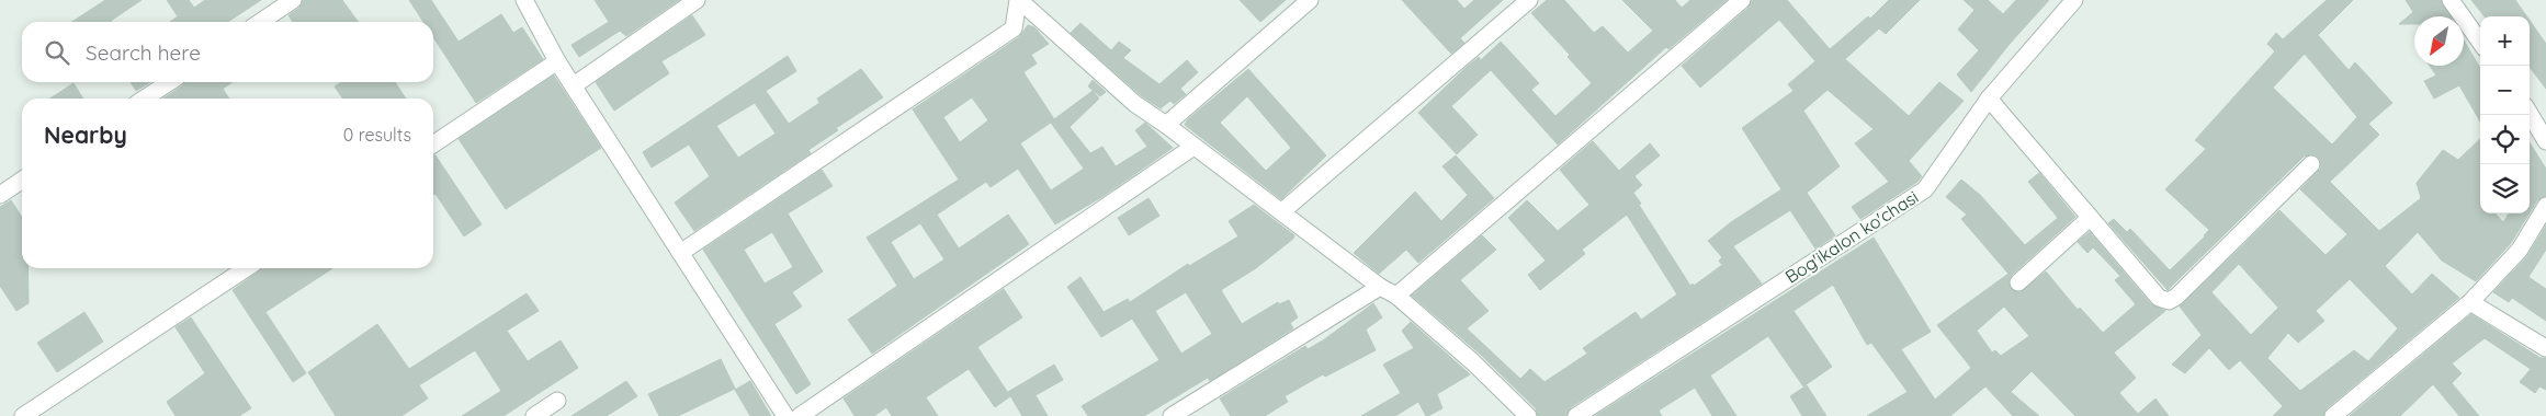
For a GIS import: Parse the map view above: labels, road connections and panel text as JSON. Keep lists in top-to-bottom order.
{
  "streets": {
    "street": ["Bog'ikalon ko'chasi"]
  },
  "north": "bottom left",
  "page": {
    "map_buttons": ["+", "−"],
    "search": "Search here",
    "heading": ["Nearby", "0 results"]
  }
}
